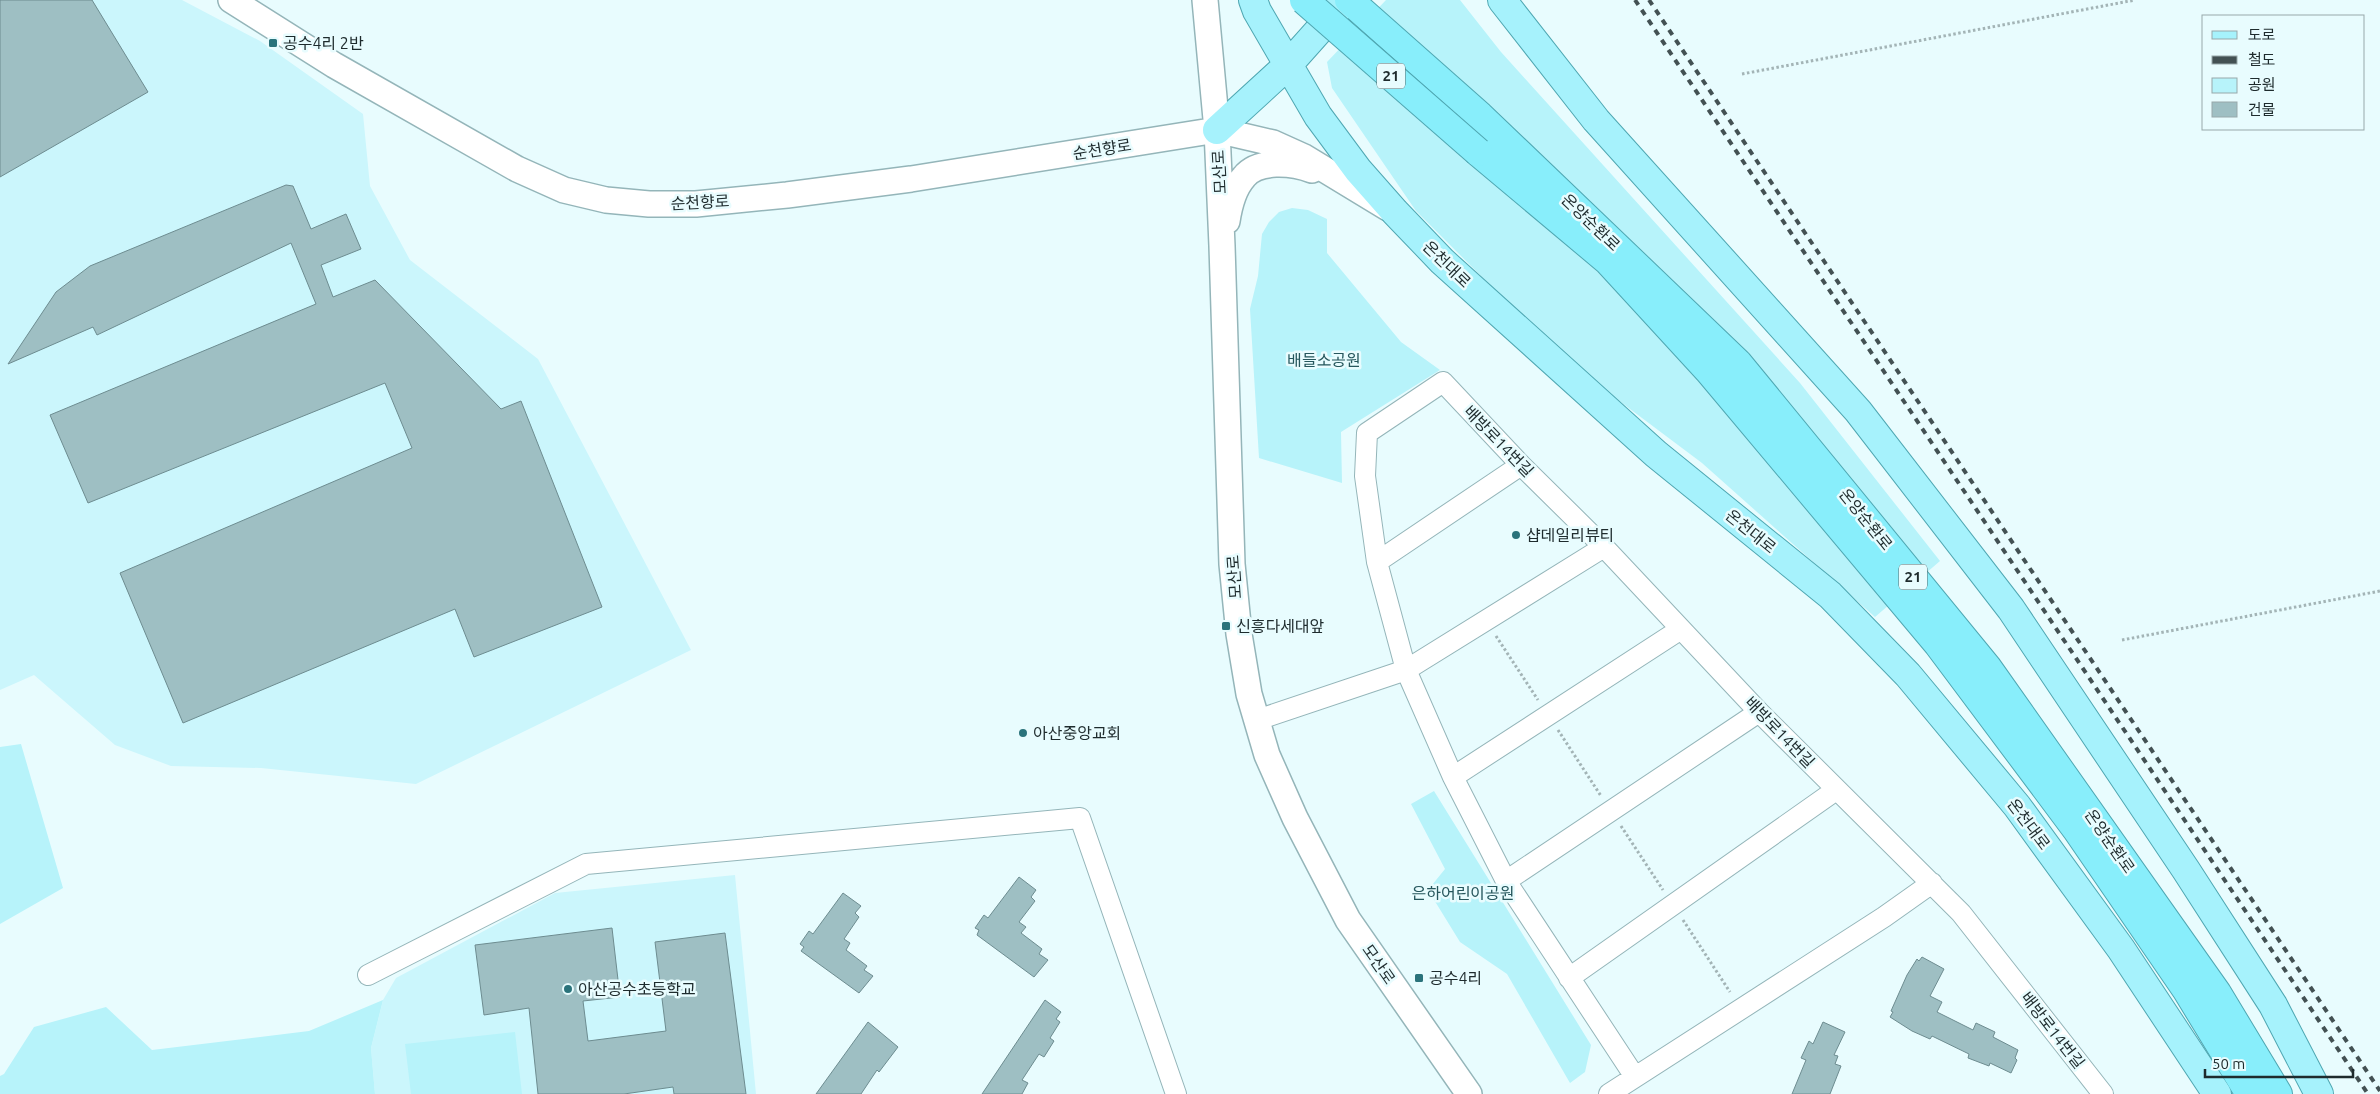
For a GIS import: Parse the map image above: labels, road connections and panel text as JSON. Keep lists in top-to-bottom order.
{
  "streets": {
    "highway": ["21", "온양순환로"],
    "main road": ["온천대로"],
    "street": ["순천향로", "모산로", "배방로14번길"]
  },
  "crossings": [
    ["순천향로", "모산로"]
  ],
  "parks": ["배들소공원", "은하어린이공원"],
  "places": {
    "transit": ["공수4리 2반", "신흥다세대앞", "공수4리"],
    "other": ["샵데일리뷰티", "아산중앙교회", "아산공수초등학교"]
  },
  "legend": [
    "도로",
    "철도",
    "공원",
    "건물"
  ],
  "scale_bar": "50 m"
}
